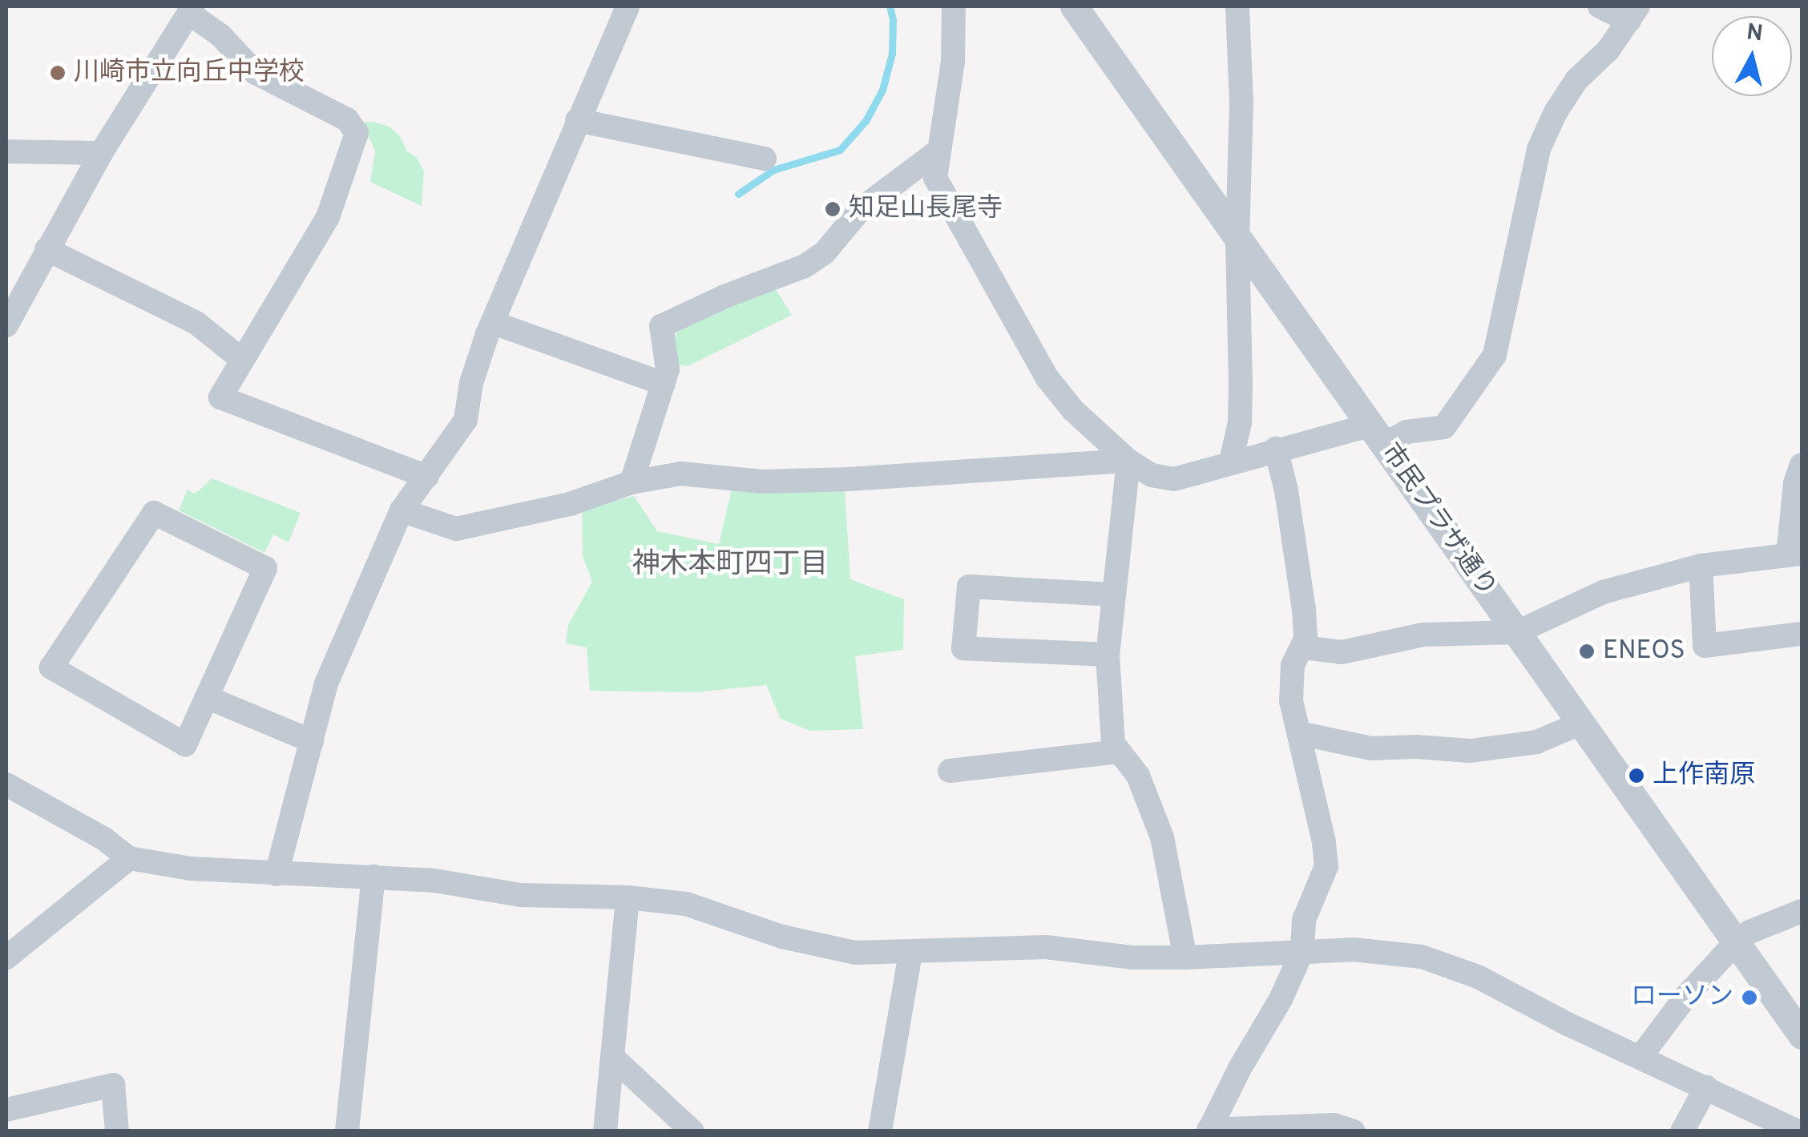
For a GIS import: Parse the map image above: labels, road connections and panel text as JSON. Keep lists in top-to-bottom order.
{
  "streets": {
    "street": ["市民プラザ通り"]
  },
  "districts": ["神木本町四丁目"],
  "places": [
    "川崎市立向丘中学校",
    "知足山長尾寺",
    "ENEOS",
    "上作南原",
    "ローソン"
  ],
  "north": "top"
}
